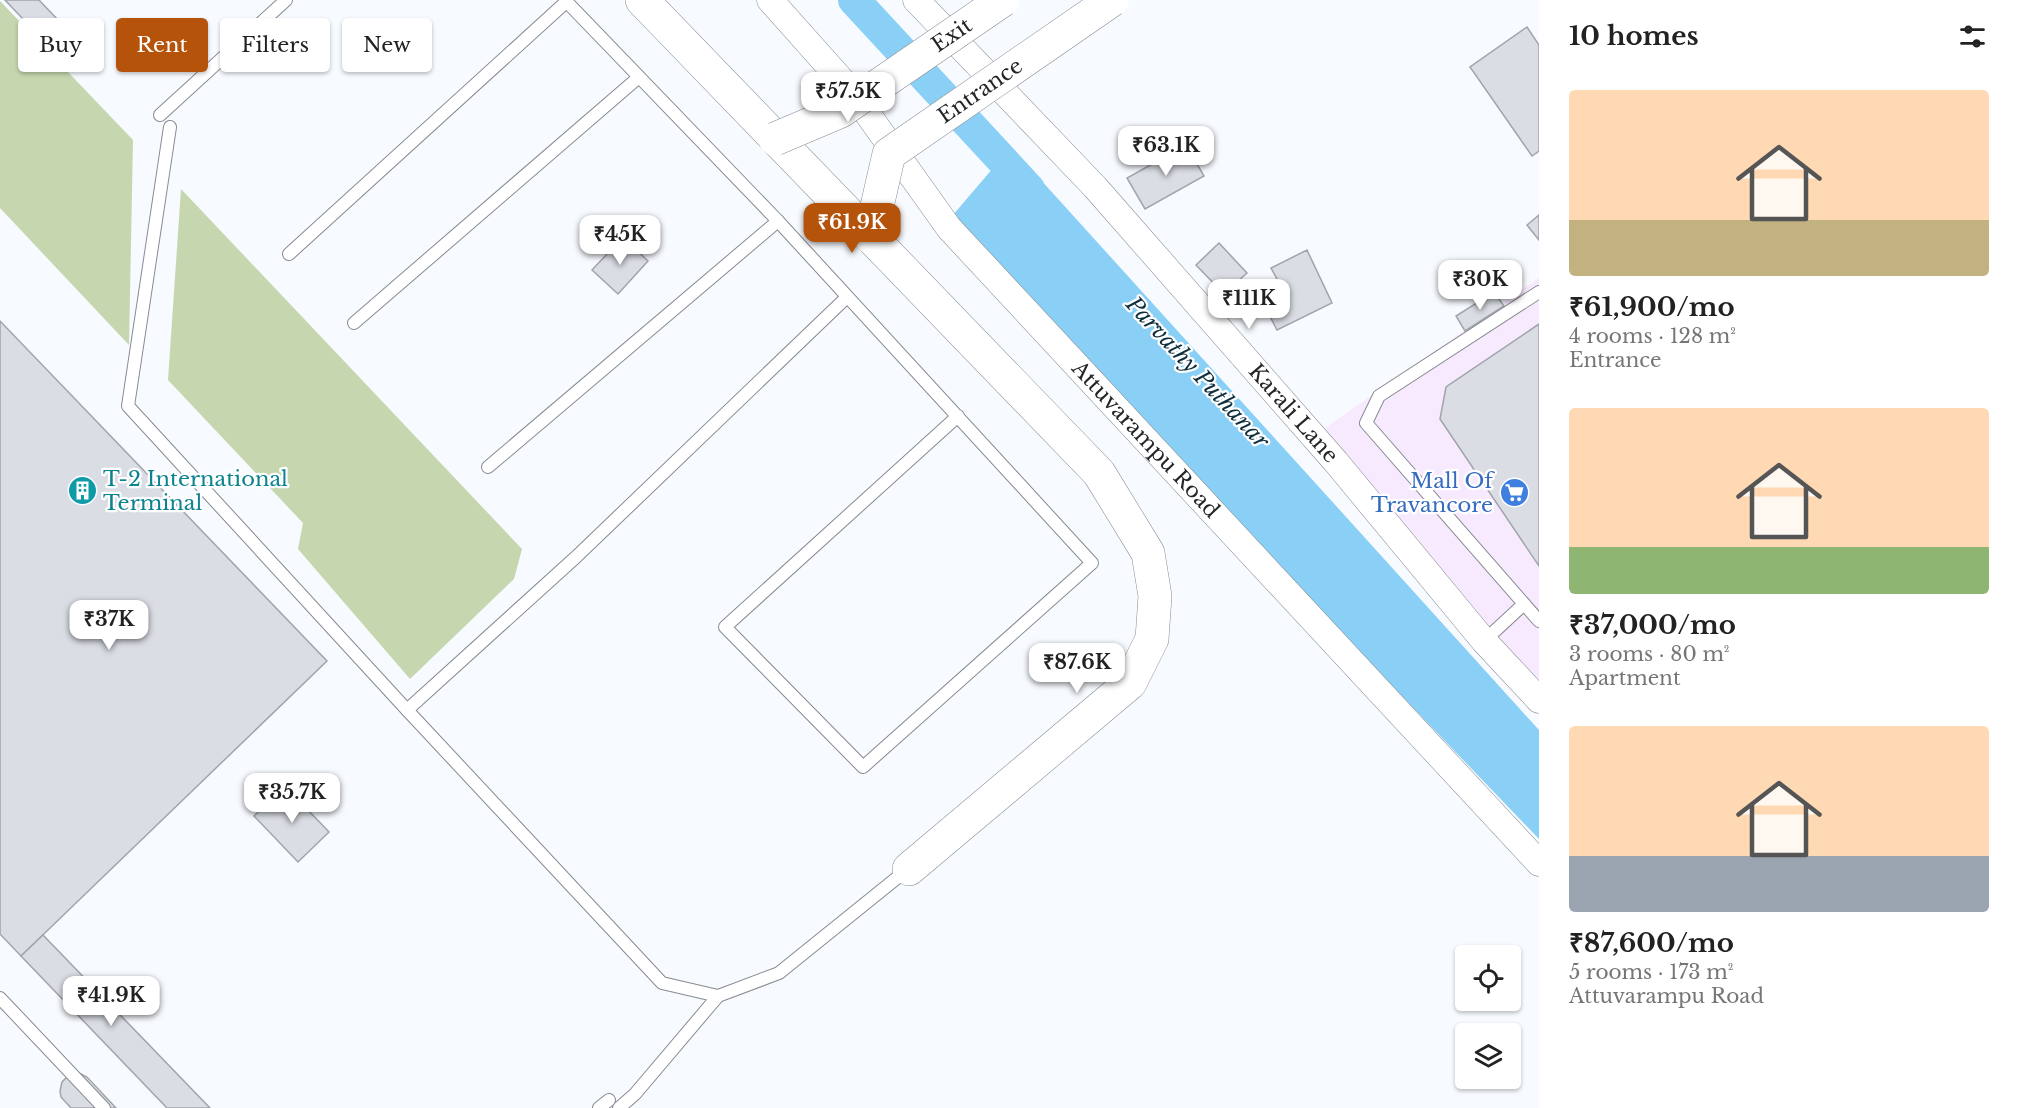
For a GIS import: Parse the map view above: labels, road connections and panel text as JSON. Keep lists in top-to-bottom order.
{
  "streets": {
    "street": [
      "Exit",
      "Entrance",
      "Karali Lane",
      "Attuvarampu Road"
    ]
  },
  "water": ["Parvathy Puthanar"],
  "places": {
    "building": ["T-2 International Terminal"],
    "supermarket": ["Mall Of Travancore"]
  },
  "page": {
    "heading": "10 homes",
    "chip": [
      "Buy",
      "Rent",
      "Filters",
      "New"
    ],
    "price": [
      "₹57.5K",
      "₹63.1K",
      "₹61.9K",
      "₹45K",
      "₹30K",
      "₹111K",
      "₹37K",
      "₹87.6K",
      "₹35.7K",
      "₹41.9K"
    ],
    "list": [
      {
        "name": "₹61,900/mo",
        "note": "4 rooms · 128 m² · Entrance"
      },
      {
        "name": "₹37,000/mo",
        "note": "3 rooms · 80 m² · Apartment"
      },
      {
        "name": "₹87,600/mo",
        "note": "5 rooms · 173 m² · Attuvarampu Road"
      }
    ]
  }
}
